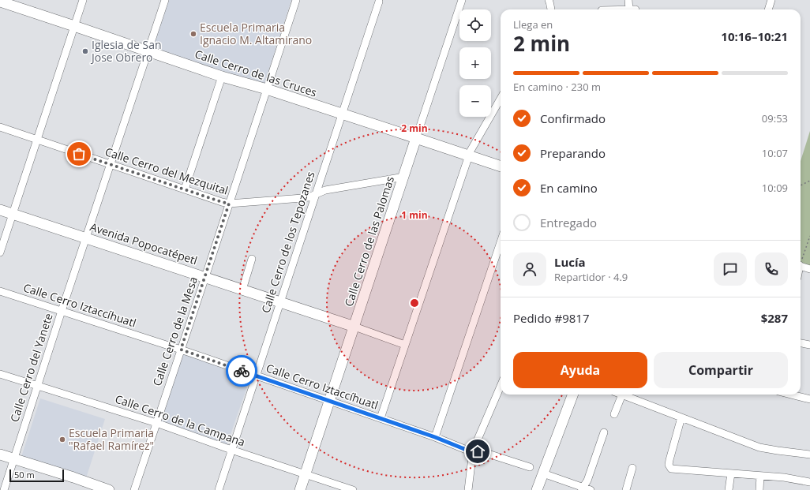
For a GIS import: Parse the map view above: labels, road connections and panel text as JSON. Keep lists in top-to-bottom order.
{
  "streets": {
    "street": [
      "Calle Cerro de las Cruces",
      "Calle Cerro del Mezquital",
      "Calle Cerro de las Palomas",
      "Calle Cerro de los Tepozanes",
      "Avenida Popocatépetl",
      "Calle Cerro Iztaccíhuatl",
      "Calle Cerro de la Mesa",
      "Calle Cerro del Yanete",
      "Calle Cerro de la Campana"
    ]
  },
  "crossings": [
    ["Calle Cerro de las Cruces", "Calle Cerro de las Palomas"],
    ["Calle Cerro de las Cruces", "Calle Cerro de los Tepozanes"],
    ["Calle Cerro de las Cruces", "Calle Cerro de la Mesa"],
    ["Calle Cerro de las Cruces", "Calle Cerro del Yanete"],
    ["Calle Cerro del Mezquital", "Calle Cerro de las Palomas"],
    ["Calle Cerro del Mezquital", "Calle Cerro de los Tepozanes"],
    ["Calle Cerro del Mezquital", "Calle Cerro de la Mesa"],
    ["Calle Cerro del Mezquital", "Calle Cerro del Yanete"],
    ["Calle Cerro de las Palomas", "Avenida Popocatépetl"],
    ["Calle Cerro de las Palomas", "Calle Cerro Iztaccíhuatl"],
    ["Calle Cerro de las Palomas", "Calle Cerro de la Campana"],
    ["Calle Cerro de los Tepozanes", "Avenida Popocatépetl"],
    ["Calle Cerro de los Tepozanes", "Calle Cerro Iztaccíhuatl"],
    ["Calle Cerro de los Tepozanes", "Calle Cerro de la Campana"],
    ["Avenida Popocatépetl", "Calle Cerro de la Mesa"],
    ["Avenida Popocatépetl", "Calle Cerro del Yanete"],
    ["Calle Cerro Iztaccíhuatl", "Calle Cerro de la Mesa"],
    ["Calle Cerro Iztaccíhuatl", "Calle Cerro del Yanete"],
    ["Calle Cerro de la Mesa", "Calle Cerro de la Campana"],
    ["Calle Cerro del Yanete", "Calle Cerro de la Campana"]
  ],
  "places": ["Escuela Primaria Ignacio M. Altamirano", "Iglesia de San Jose Obrero", "Escuela Primaria \"Rafael Ramírez\""],
  "scale_bar": "50 m",
  "page": {
    "map_buttons": ["+", "−"],
    "heading": ["2 min", "Llega en", "10:16–10:21"],
    "panel": [
      "Lucía",
      "Repartidor · 4.9",
      "Pedido #9817",
      "$287"
    ],
    "bar": "En camino · 230 m",
    "list": [
      ["Confirmado", "09:53"],
      ["Preparando", "10:07"],
      ["En camino", "10:09"],
      "Entregado"
    ],
    "buttons": ["Ayuda", "Compartir"],
    "scale": "50 m"
  },
  "rings": ["2 min", "1 min"]
}
